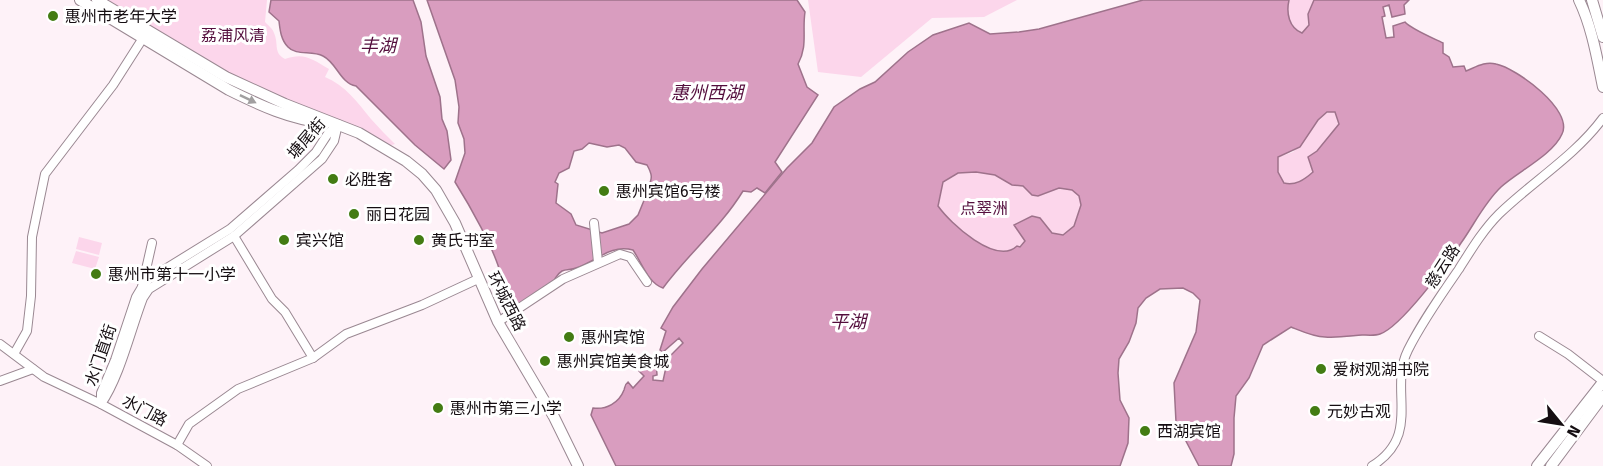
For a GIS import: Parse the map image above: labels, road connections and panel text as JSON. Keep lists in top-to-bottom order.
{
  "streets": {
    "main road": ["环城西路"],
    "street": [
      "塘尾街",
      "慈云路",
      "水门直街",
      "水门路"
    ]
  },
  "crossings": [
    ["塘尾街", "环城西路"],
    ["塘尾街", "水门直街"],
    ["水门直街", "水门路"]
  ],
  "water": ["丰湖", "惠州西湖", "平湖"],
  "parks": ["荔浦风清", "点翠洲"],
  "places": [
    "惠州市老年大学",
    "必胜客",
    "惠州宾馆6号楼",
    "丽日花园",
    "宾兴馆",
    "黄氏书室",
    "惠州市第十一小学",
    "惠州宾馆",
    "惠州宾馆美食城",
    "爱树观湖书院",
    "惠州市第三小学",
    "元妙古观",
    "西湖宾馆"
  ],
  "north": "bottom right"
}
